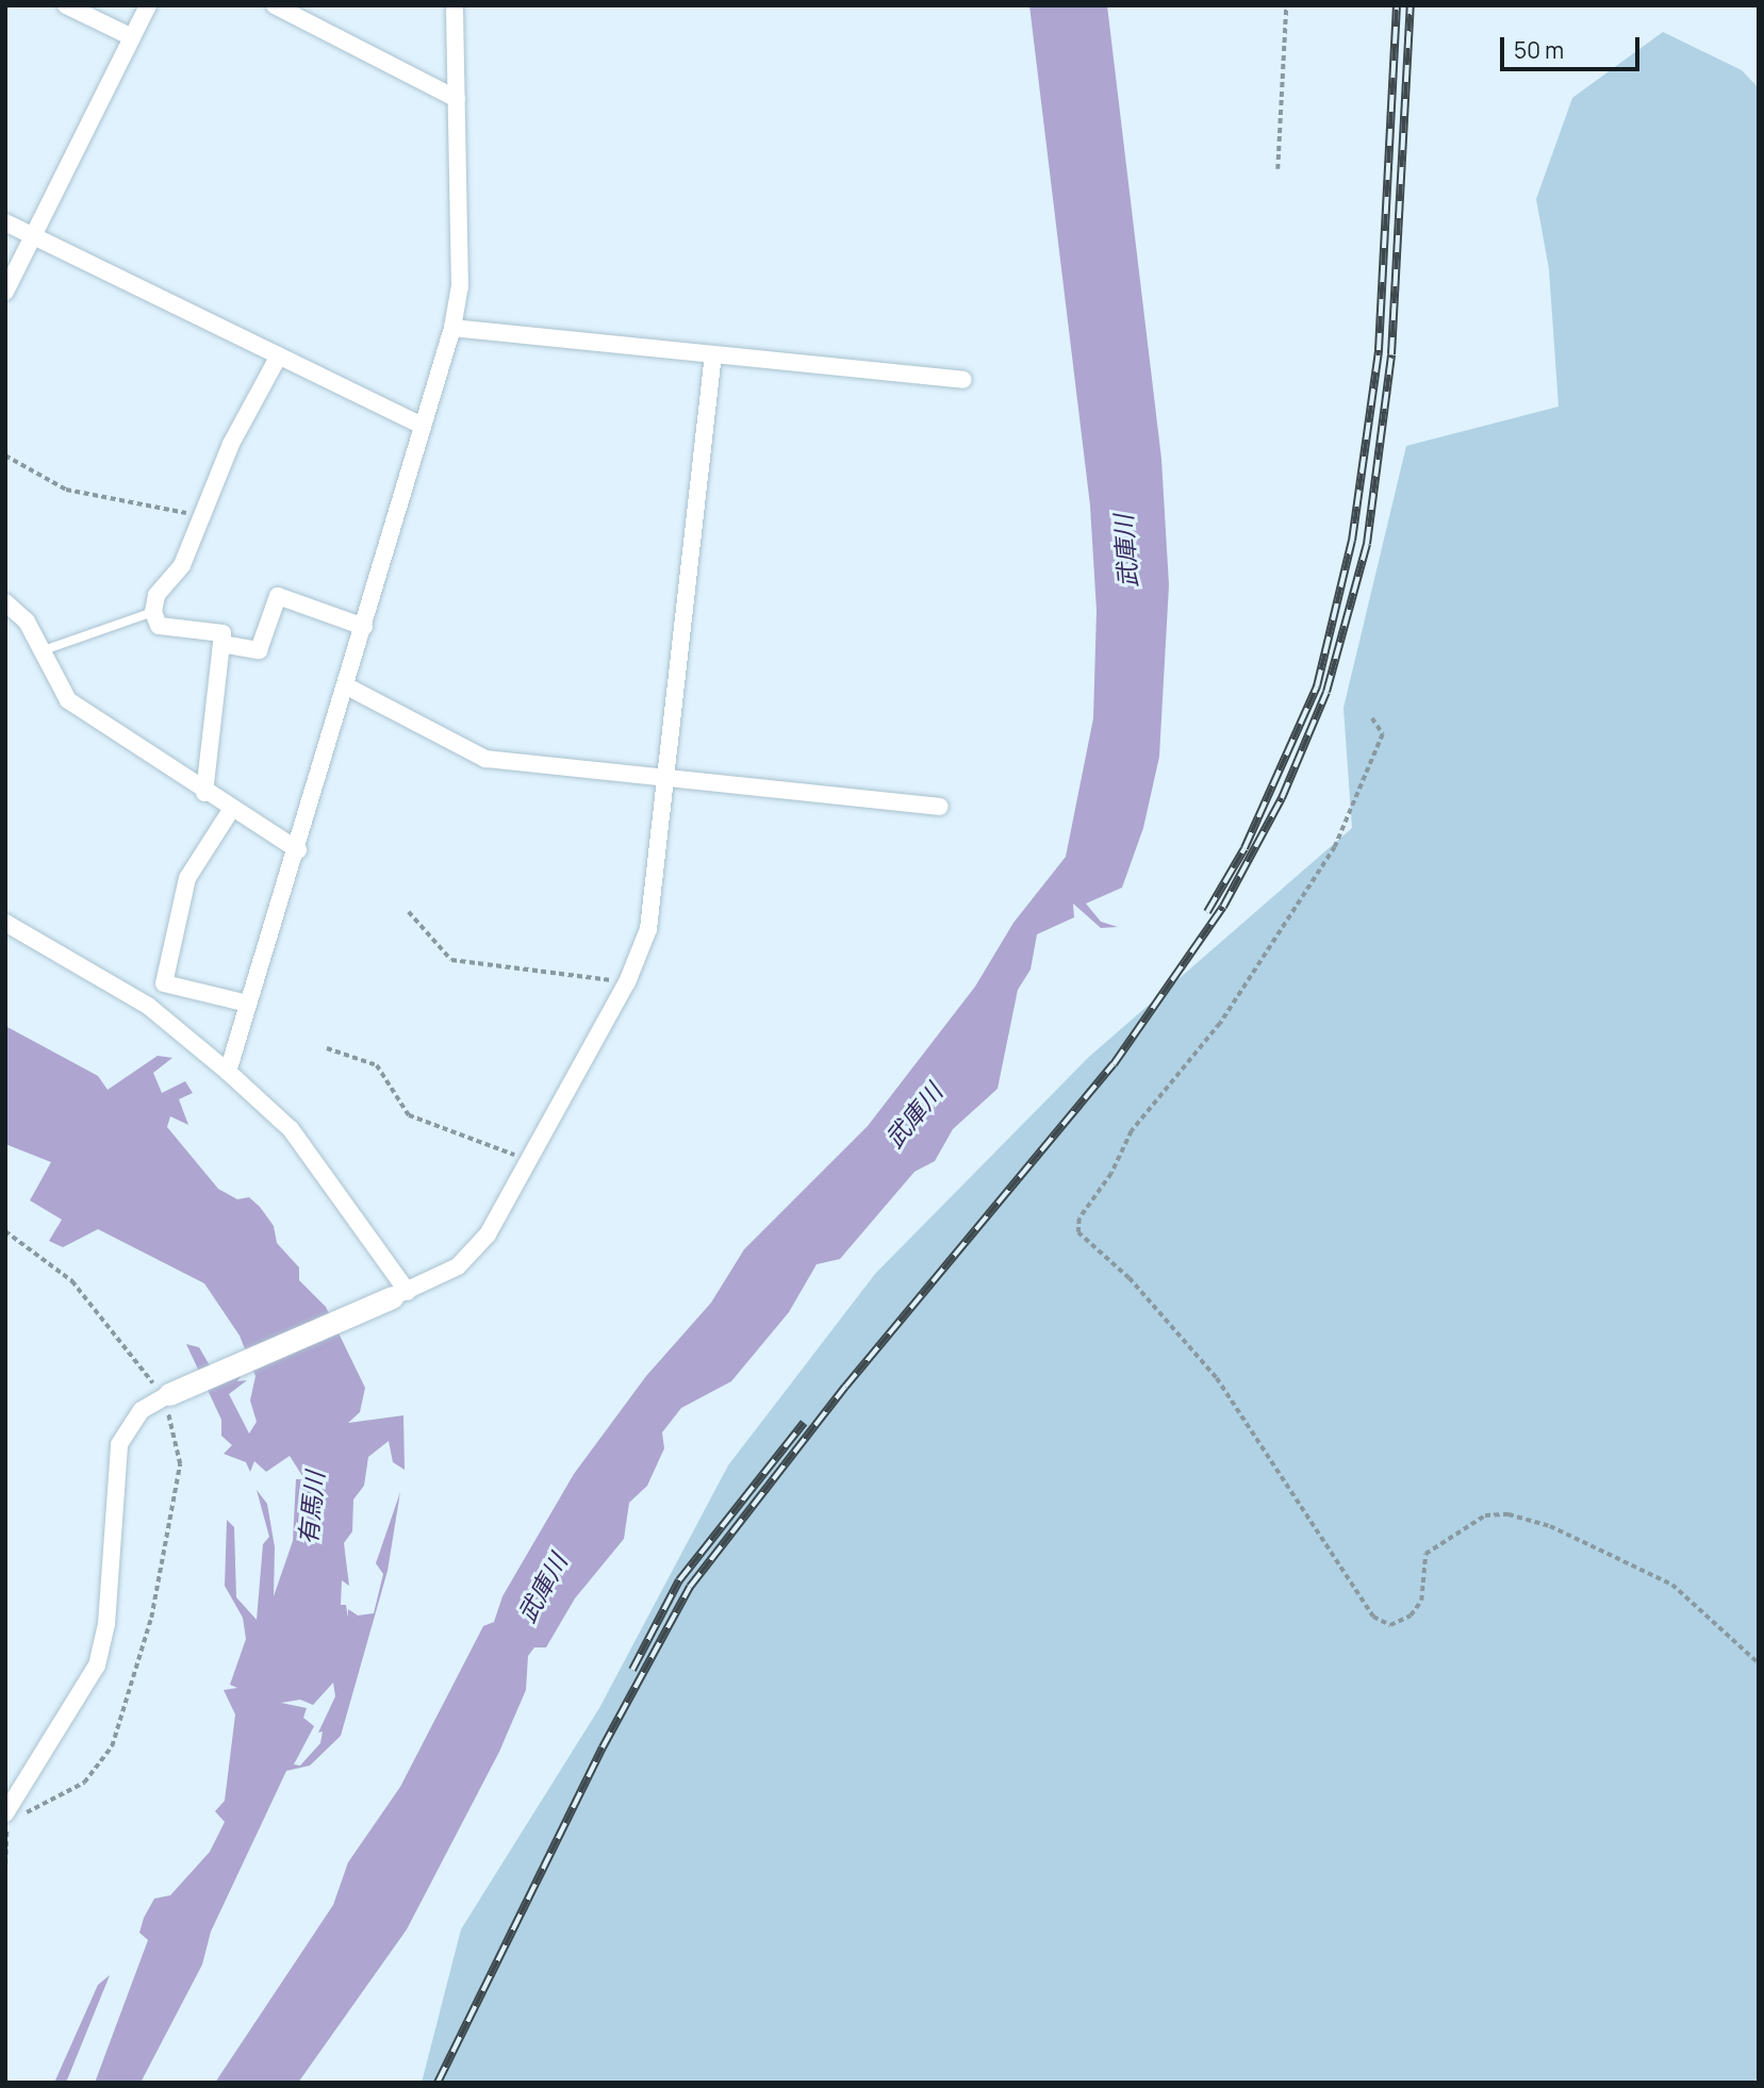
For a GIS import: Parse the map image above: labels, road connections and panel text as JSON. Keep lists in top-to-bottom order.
{
  "water": ["武庫川", "有馬川"],
  "scale_bar": "50 m"
}
